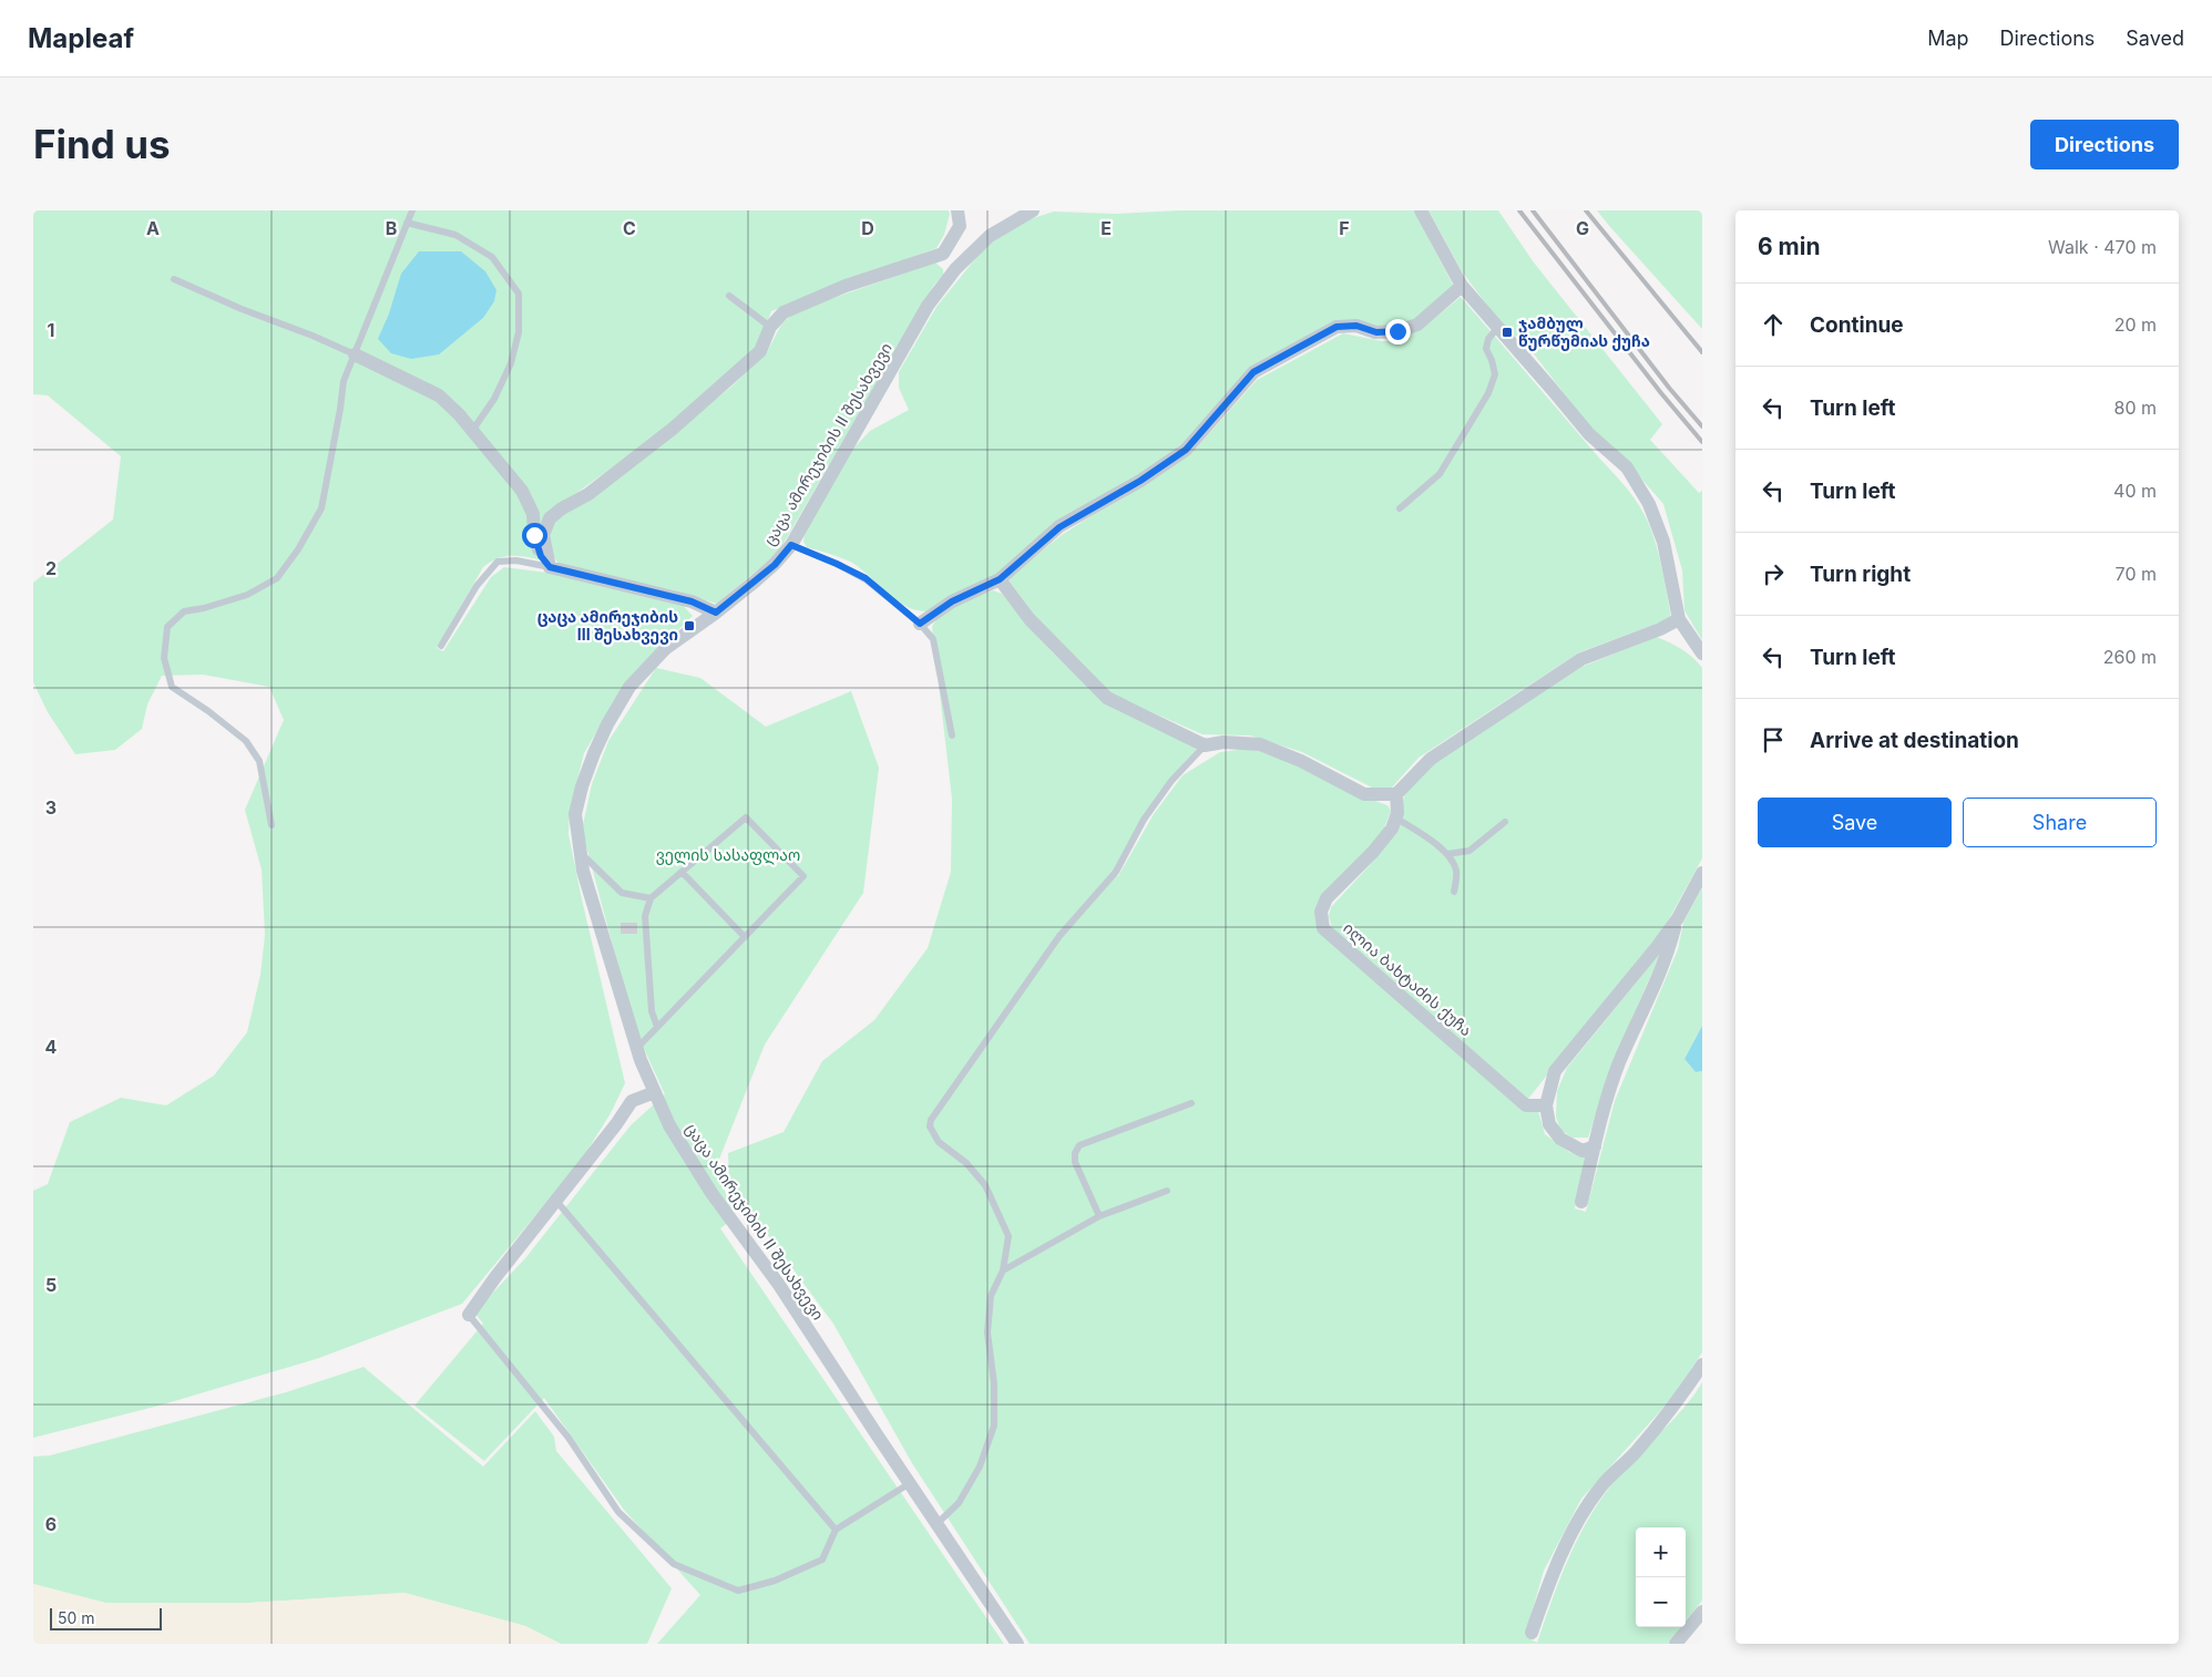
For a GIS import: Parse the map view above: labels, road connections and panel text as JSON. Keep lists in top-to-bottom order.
{
  "streets": {
    "street": ["ცაცა ამირეჯიბის II შესახვევი", "ილია ბახტაძის ქუჩა"]
  },
  "parks": ["ველის სასაფლაო"],
  "places": {
    "transit": ["ჯამბულ წურწუმიას ქუჩა", "ცაცა ამირეჯიბის III შესახვევი"]
  },
  "scale_bar": "50 m",
  "page": {
    "header": "Mapleaf",
    "nav": ["Map", "Directions", "Saved"],
    "buttons": [
      "Directions",
      ["Save", "Share"]
    ],
    "title": "Find us",
    "heading": ["6 min", "Walk · 470 m"],
    "list": [
      ["Continue", "20 m"],
      ["Turn left", "80 m"],
      ["Turn left", "40 m"],
      ["Turn right", "70 m"],
      ["Turn left", "260 m"],
      "Arrive at destination"
    ],
    "map_buttons": ["+", "−"],
    "scale": "50 m"
  },
  "grid": {
    "columns": [
      "A",
      "B",
      "C",
      "D",
      "E",
      "F",
      "G"
    ],
    "rows": [
      "1",
      "2",
      "3",
      "4",
      "5",
      "6"
    ]
  }
}
